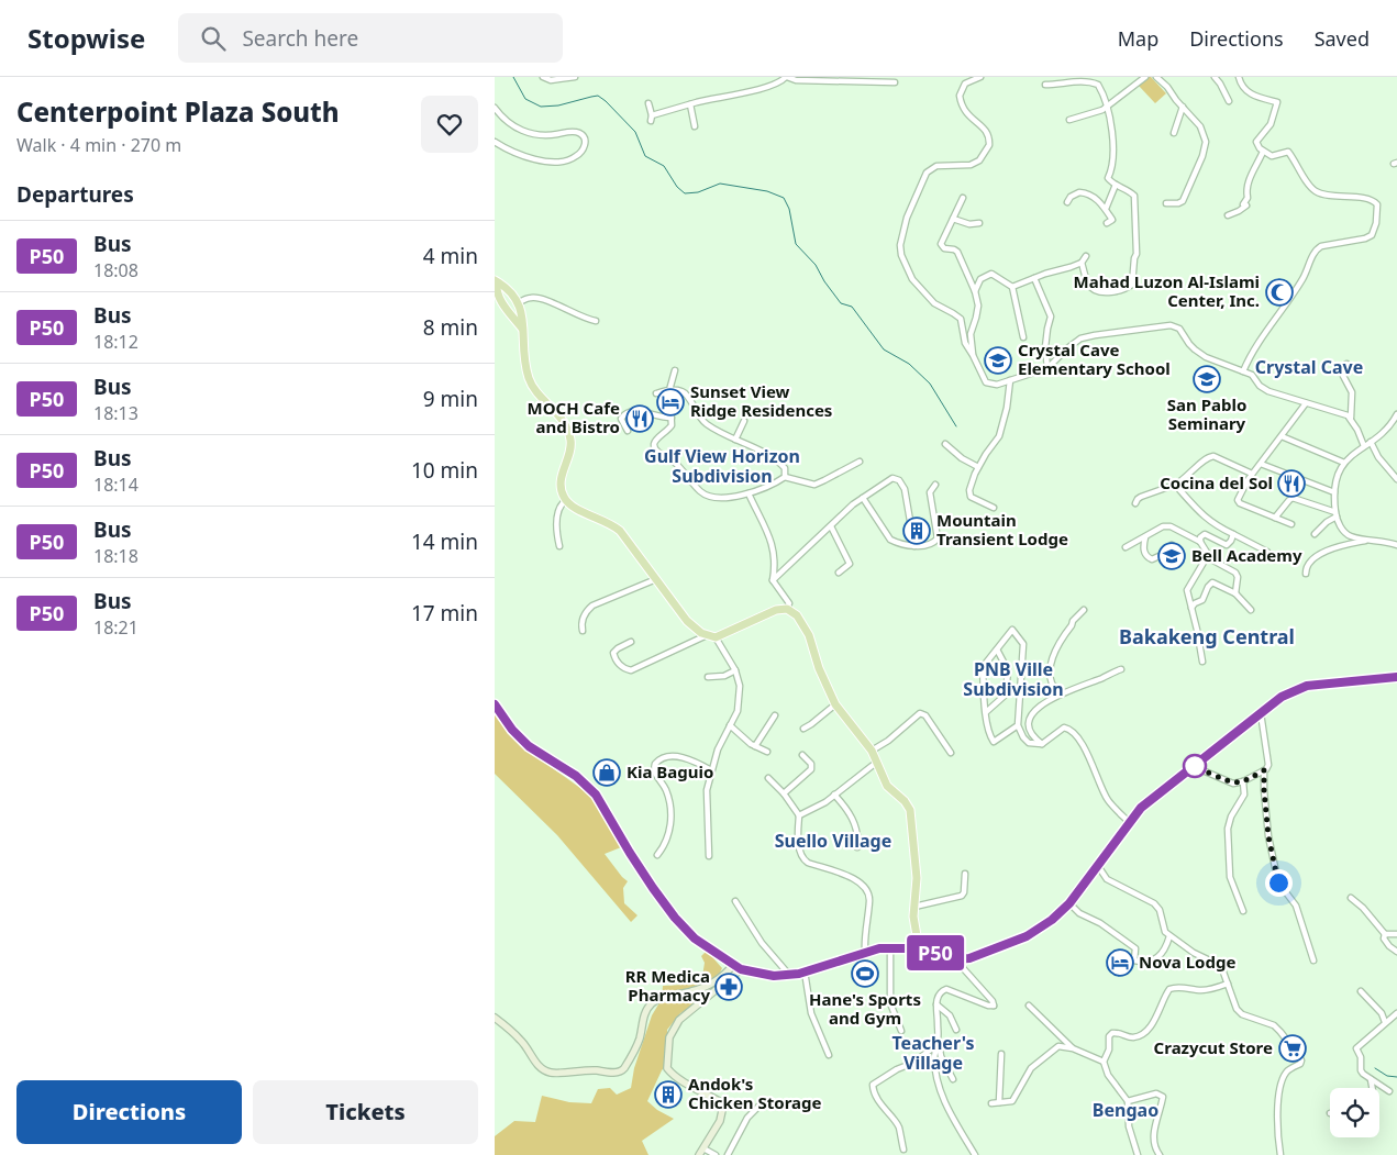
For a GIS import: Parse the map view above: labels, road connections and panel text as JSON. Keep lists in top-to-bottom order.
{
  "districts": [
    "Crystal Cave",
    "Gulf View Horizon Subdivision",
    "Bakakeng Central",
    "PNB Ville Subdivision",
    "Suello Village",
    "Teacher's Village",
    "Bengao"
  ],
  "places": {
    "mosque": ["Mahad Luzon Al-Islami Center, Inc."],
    "school or university": ["Crystal Cave Elementary School", "San Pablo Seminary", "Bell Academy"],
    "hotel": ["Sunset View Ridge Residences", "Nova Lodge"],
    "restaurant": ["MOCH Cafe and Bistro", "Cocina del Sol"],
    "building": ["Mountain Transient Lodge", "Andok's Chicken Storage"],
    "shop": ["Kia Baguio"],
    "sports": ["Hane's Sports and Gym"],
    "pharmacy": ["RR Medica Pharmacy"],
    "supermarket": ["Crazycut Store"]
  },
  "lines": ["bus line P50"],
  "page": {
    "header": "Stopwise",
    "search": "Search here",
    "nav": ["Map", "Directions", "Saved"],
    "heading": [
      ["Centerpoint Plaza South", "Walk · 4 min · 270 m"],
      "Departures"
    ],
    "on_map": "P50",
    "list": [
      {
        "mark": "P50",
        "name": "Bus",
        "note": "18:08",
        "value": "4 min"
      },
      {
        "mark": "P50",
        "name": "Bus",
        "note": "18:12",
        "value": "8 min"
      },
      {
        "mark": "P50",
        "name": "Bus",
        "note": "18:13",
        "value": "9 min"
      },
      {
        "mark": "P50",
        "name": "Bus",
        "note": "18:14",
        "value": "10 min"
      },
      {
        "mark": "P50",
        "name": "Bus",
        "note": "18:18",
        "value": "14 min"
      },
      {
        "mark": "P50",
        "name": "Bus",
        "note": "18:21",
        "value": "17 min"
      }
    ],
    "buttons": ["Directions", "Tickets"]
  }
}
